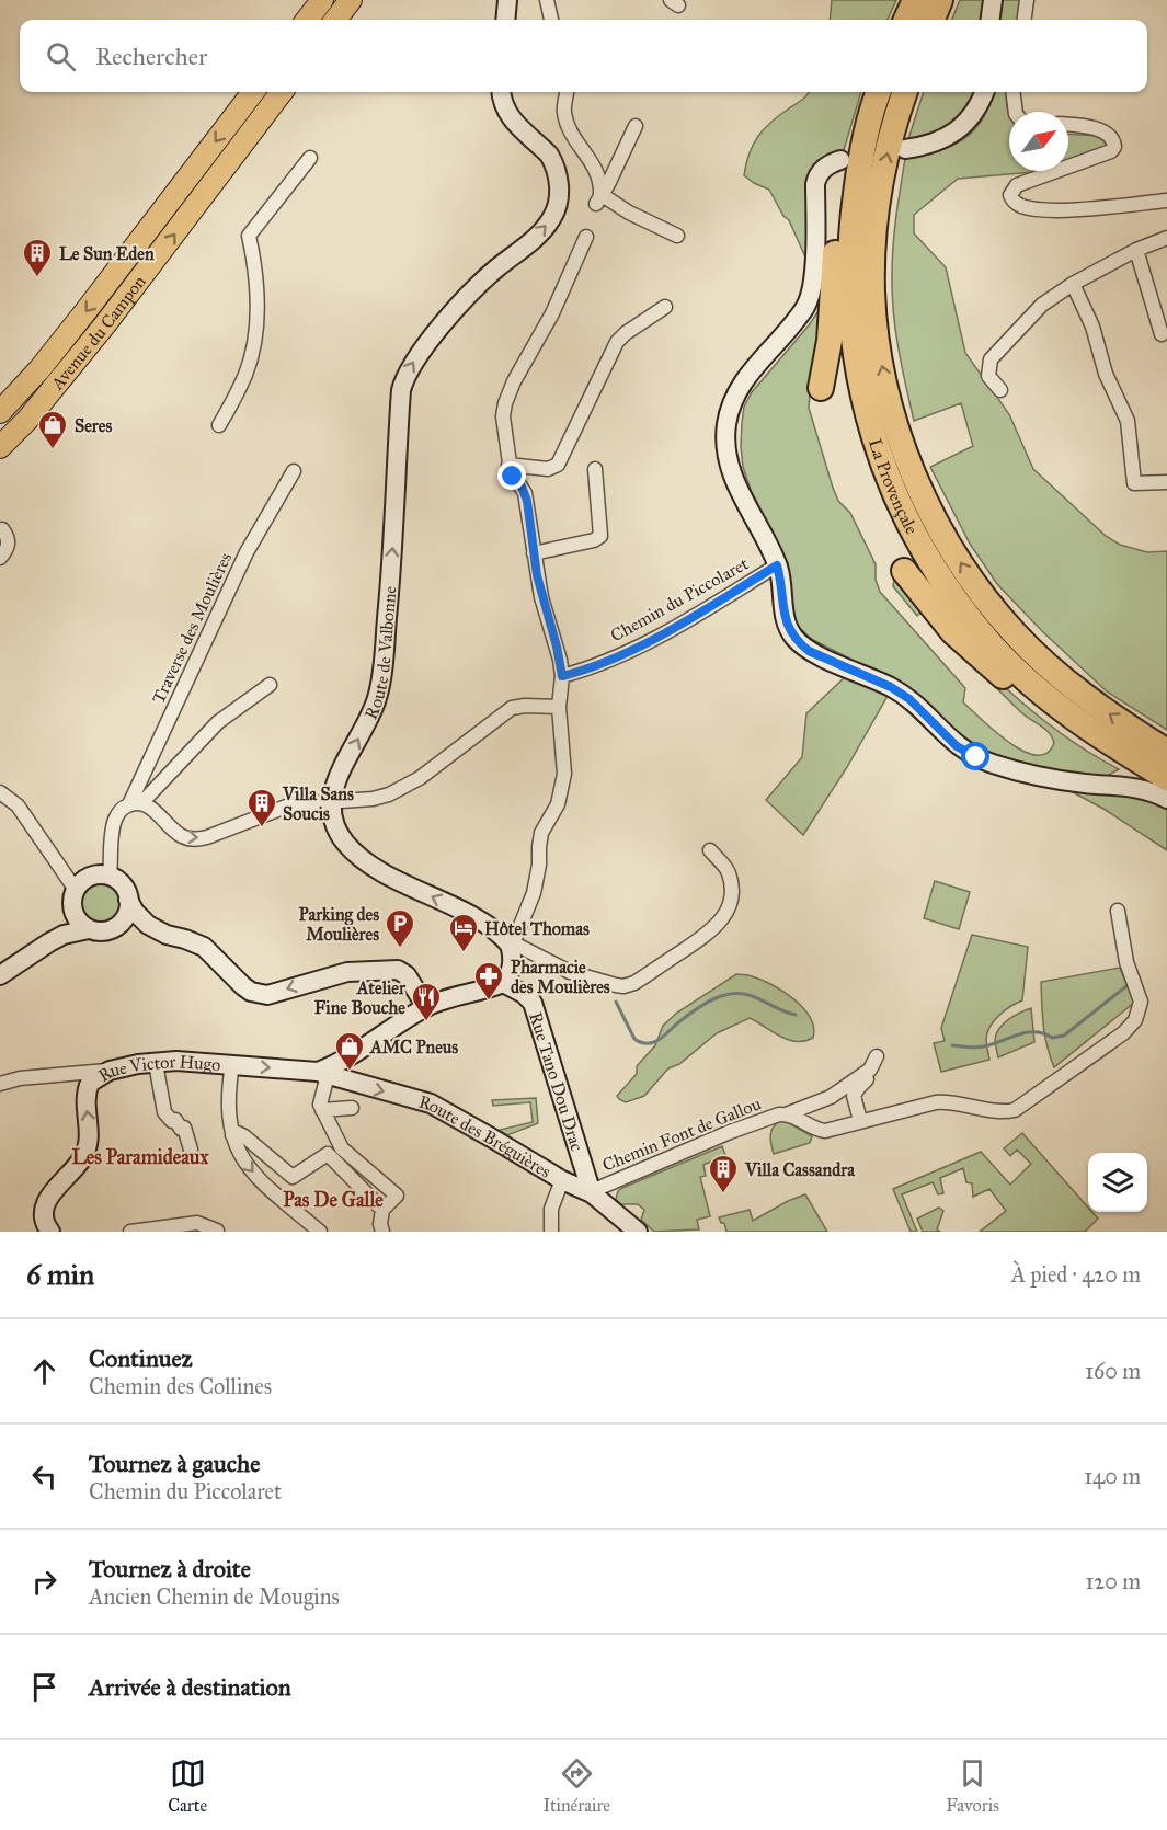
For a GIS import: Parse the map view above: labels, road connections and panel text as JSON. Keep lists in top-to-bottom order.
{
  "streets": {
    "highway": ["La Provençale"],
    "main road": ["Avenue du Campon"],
    "street": [
      "Chemin du Piccolaret",
      "Traverse des Moulières",
      "Route de Valbonne",
      "Rue Victor Hugo",
      "Rue Tano Dou Drac",
      "Chemin Font de Gallou",
      "Route des Bréguières"
    ]
  },
  "crossings": [
    ["Rue Victor Hugo", "Route des Bréguières"],
    ["Rue Tano Dou Drac", "Chemin Font de Gallou"],
    ["Rue Tano Dou Drac", "Route des Bréguières"],
    ["Chemin Font de Gallou", "Route des Bréguières"]
  ],
  "one_way": ["Route des Bréguières"],
  "districts": ["Les Paramideaux", "Pas De Galle"],
  "places": {
    "building": ["Le Sun Eden", "Villa Sans Soucis", "Villa Cassandra"],
    "shop": ["Seres", "AMC Pneus"],
    "parking": ["Parking des Moulières"],
    "hotel": ["Hôtel Thomas"],
    "pharmacy": ["Pharmacie des Moulières"],
    "restaurant": ["Atelier Fine Bouche"]
  },
  "north": "top right",
  "page": {
    "search": "Rechercher",
    "heading": ["6 min", "À pied · 420 m"],
    "list": [
      ["Continuez", "Chemin des Collines", "160 m"],
      ["Tournez à gauche", "Chemin du Piccolaret", "140 m"],
      ["Tournez à droite", "Ancien Chemin de Mougins", "120 m"],
      "Arrivée à destination"
    ],
    "nav": ["Carte", "Itinéraire", "Favoris"]
  }
}
